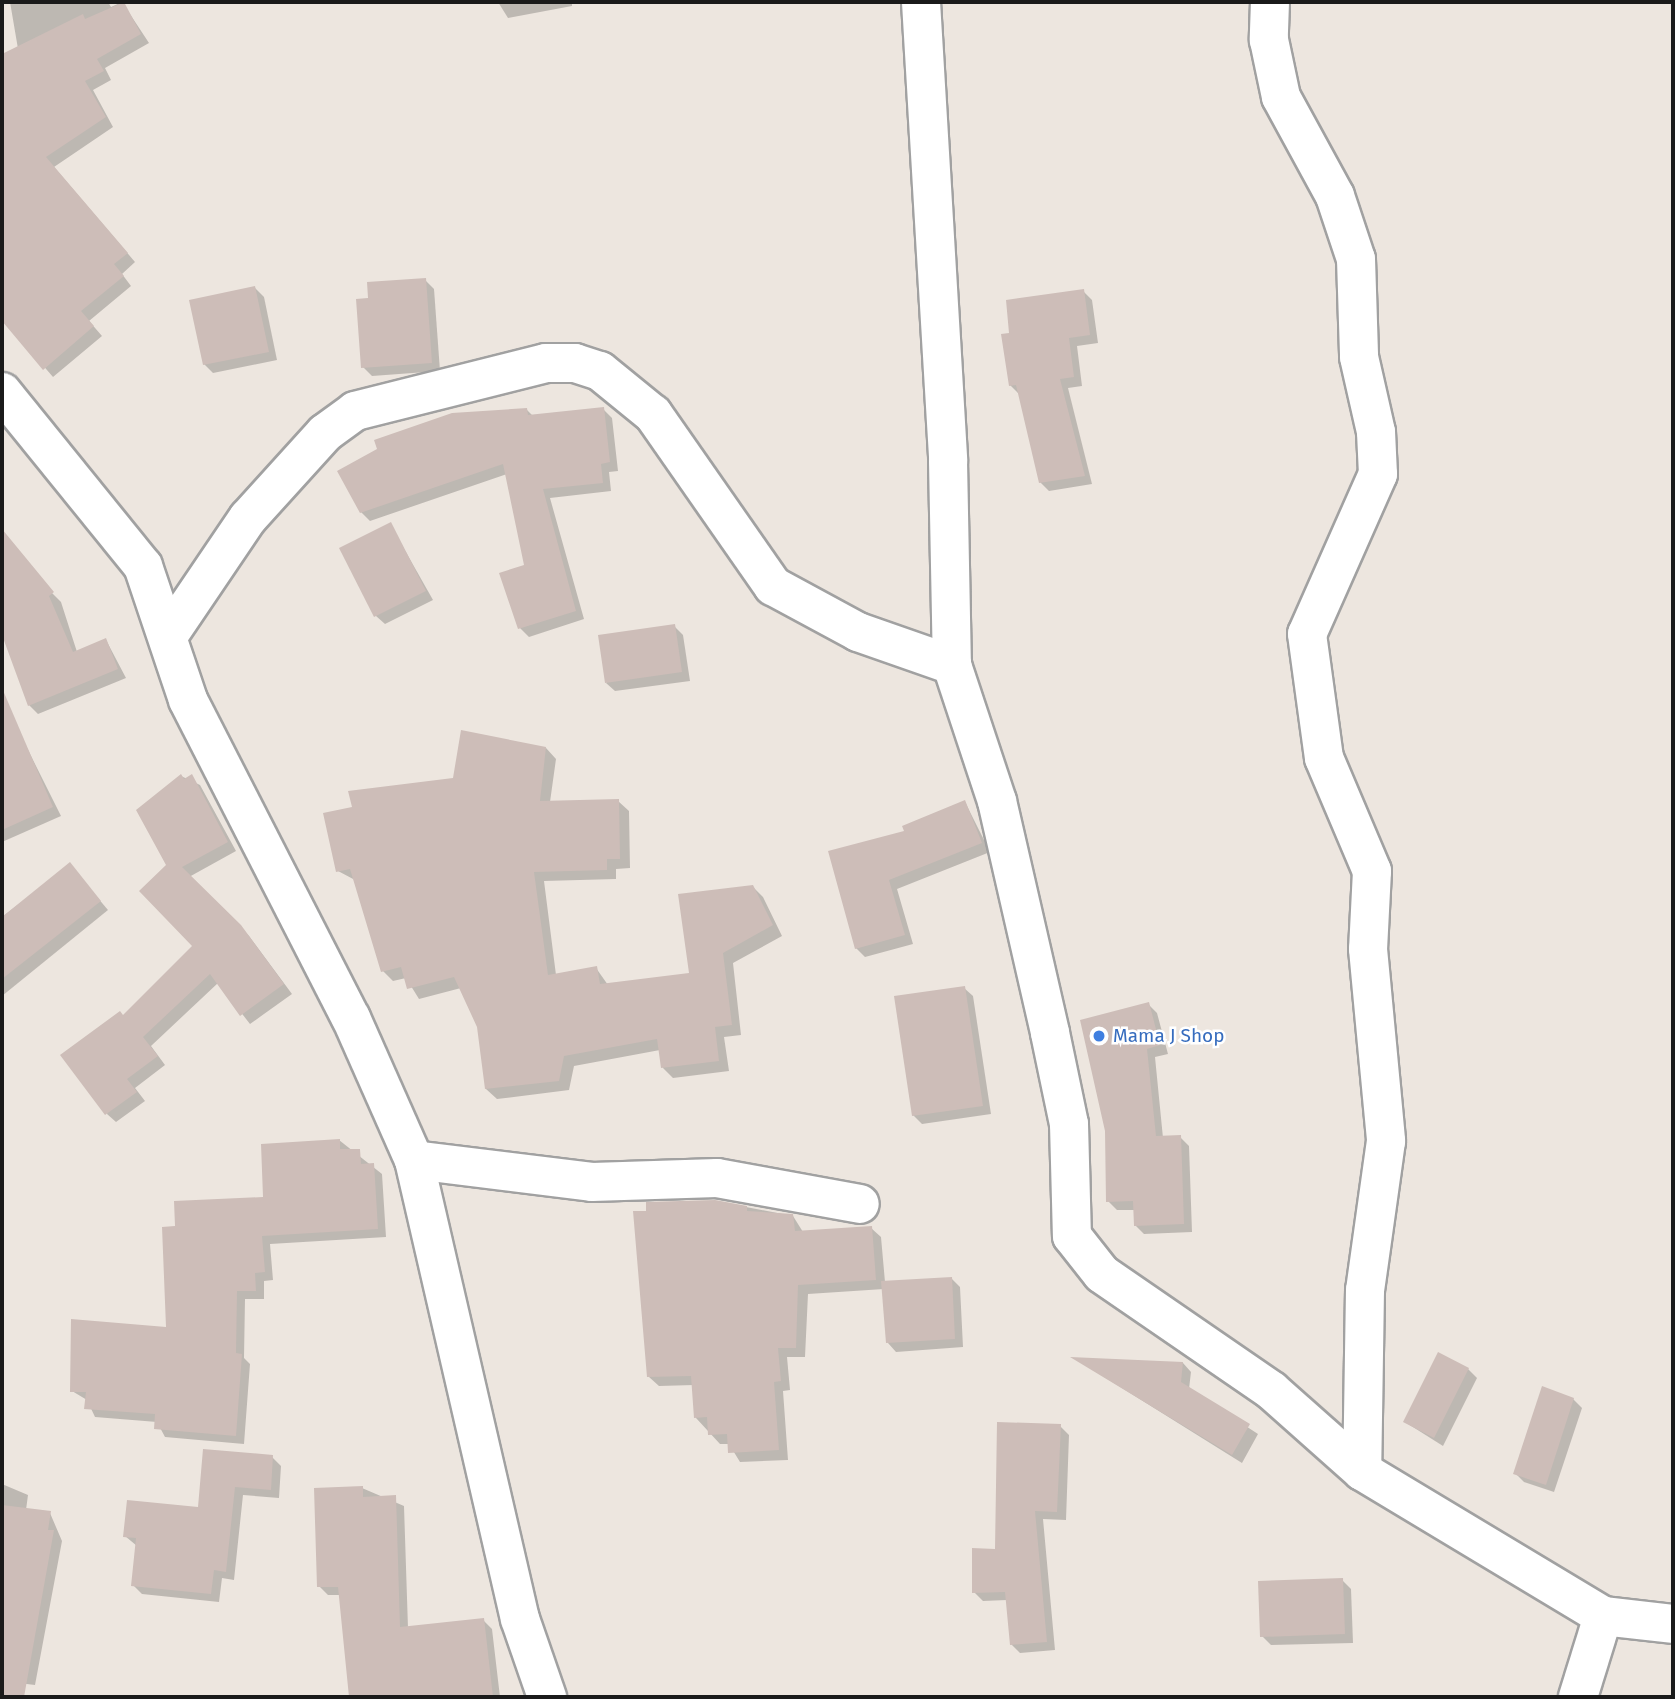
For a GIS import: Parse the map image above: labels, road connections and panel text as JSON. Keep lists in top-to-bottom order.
{
  "places": ["Mama J Shop"]
}
